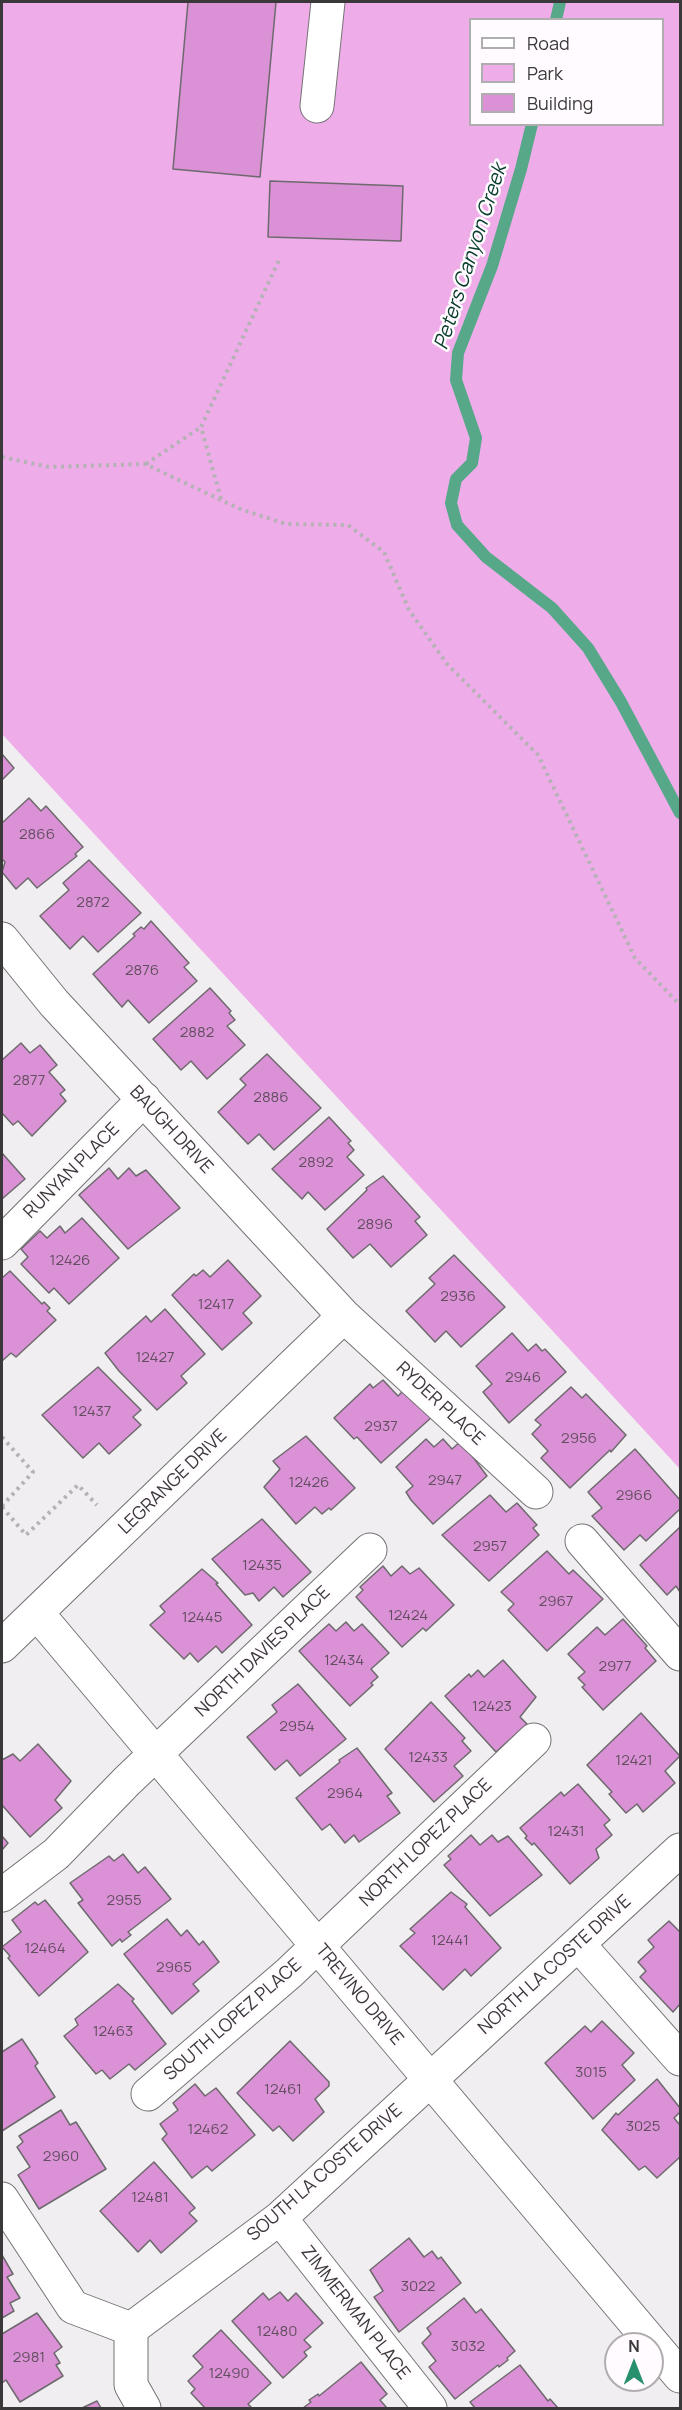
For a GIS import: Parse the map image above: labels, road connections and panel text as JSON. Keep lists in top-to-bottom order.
{
  "streets": {
    "street": [
      "BAUGH DRIVE",
      "RUNYAN PLACE",
      "RYDER PLACE",
      "LEGRANGE DRIVE",
      "NORTH DAVIES PLACE",
      "NORTH LOPEZ PLACE",
      "NORTH LA COSTE DRIVE",
      "TREVINO DRIVE",
      "SOUTH LOPEZ PLACE",
      "SOUTH LA COSTE DRIVE",
      "ZIMMERMAN PLACE"
    ]
  },
  "crossings": [
    ["BAUGH DRIVE", "RUNYAN PLACE"],
    ["BAUGH DRIVE", "RYDER PLACE"],
    ["BAUGH DRIVE", "LEGRANGE DRIVE"],
    ["RYDER PLACE", "LEGRANGE DRIVE"],
    ["LEGRANGE DRIVE", "TREVINO DRIVE"],
    ["NORTH DAVIES PLACE", "TREVINO DRIVE"],
    ["NORTH LOPEZ PLACE", "TREVINO DRIVE"],
    ["NORTH LOPEZ PLACE", "SOUTH LOPEZ PLACE"],
    ["NORTH LA COSTE DRIVE", "TREVINO DRIVE"],
    ["NORTH LA COSTE DRIVE", "SOUTH LA COSTE DRIVE"],
    ["TREVINO DRIVE", "SOUTH LOPEZ PLACE"],
    ["TREVINO DRIVE", "SOUTH LA COSTE DRIVE"],
    ["SOUTH LA COSTE DRIVE", "ZIMMERMAN PLACE"]
  ],
  "water": ["Peters Canyon Creek"],
  "house_numbers": [
    "2866",
    "2872",
    "2876",
    "2882",
    "2877",
    "2886",
    "2892",
    "2896",
    "12426",
    "2936",
    "12417",
    "12427",
    "2946",
    "12437",
    "2937",
    "2956",
    "2947",
    "12426",
    "2966",
    "2957",
    "12435",
    "2967",
    "12424",
    "12445",
    "12434",
    "2977",
    "12423",
    "2954",
    "12433",
    "12421",
    "2964",
    "12431",
    "2955",
    "12441",
    "12464",
    "2965",
    "12463",
    "3015",
    "12461",
    "3025",
    "12462",
    "2960",
    "12481",
    "3022",
    "12480",
    "3032",
    "2981",
    "12490"
  ],
  "legend": ["Road", "Park", "Building"],
  "north": "top"
}
